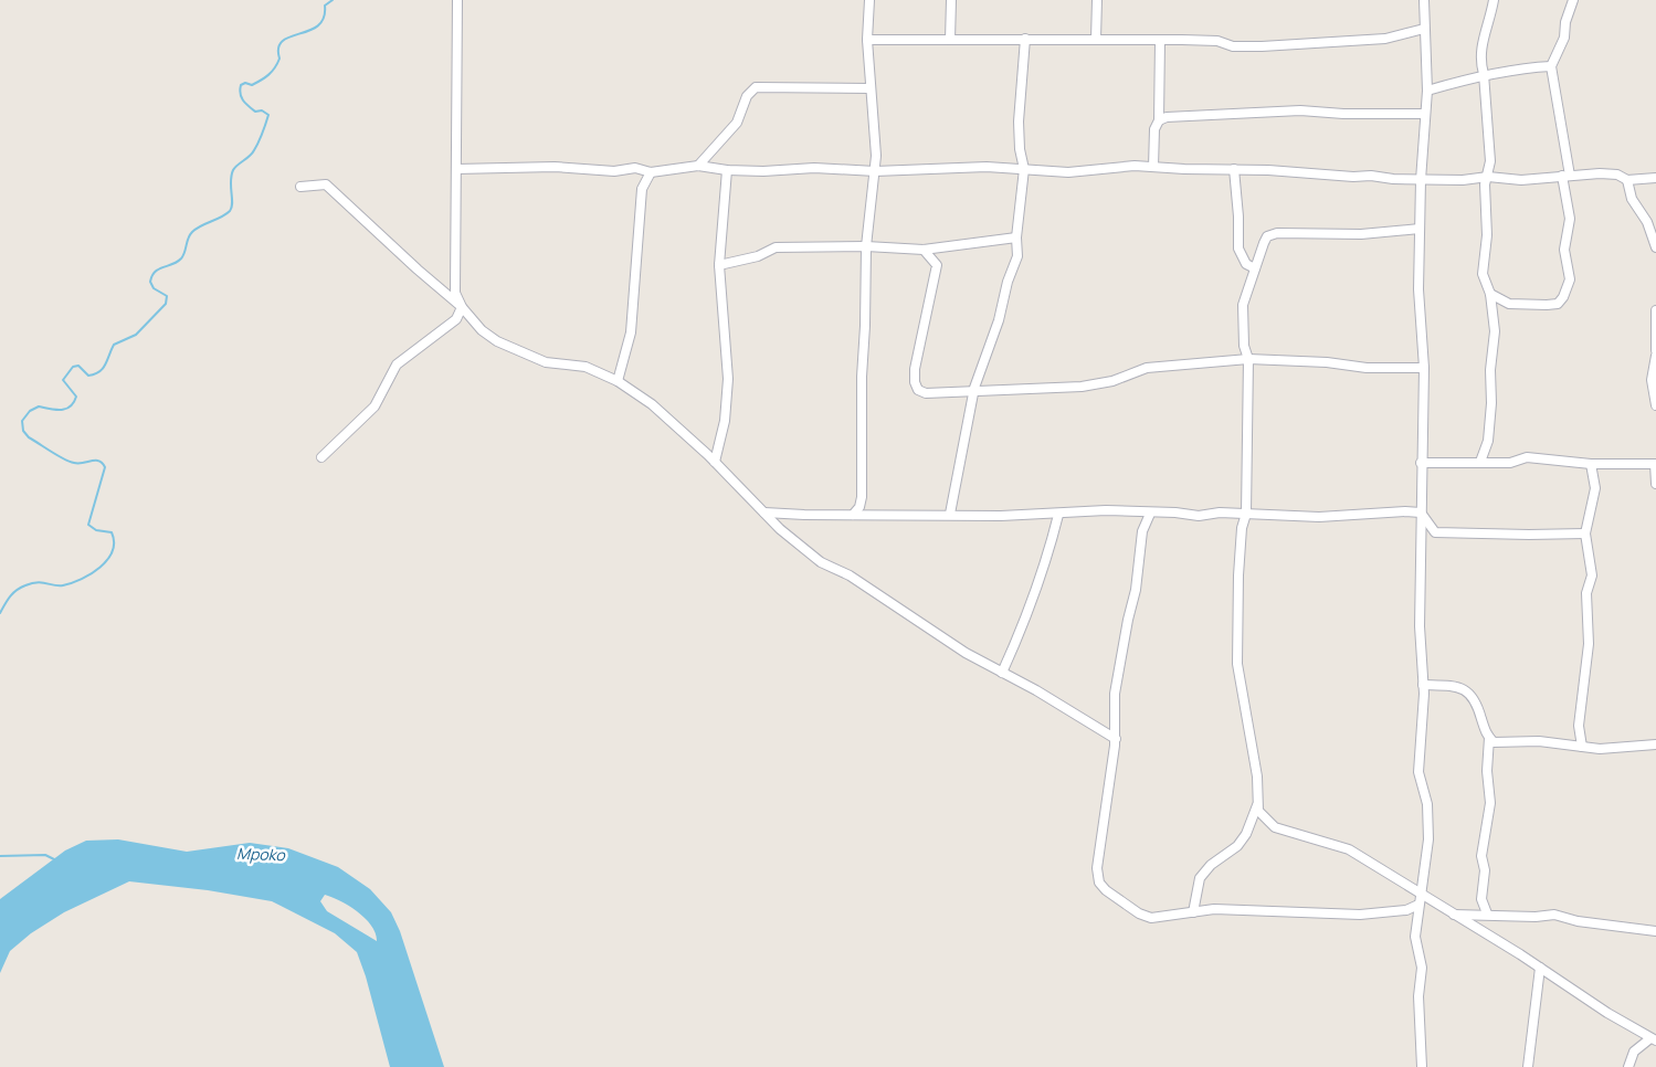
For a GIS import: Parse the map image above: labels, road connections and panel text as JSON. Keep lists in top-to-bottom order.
{
  "water": ["Mpoko"]
}
